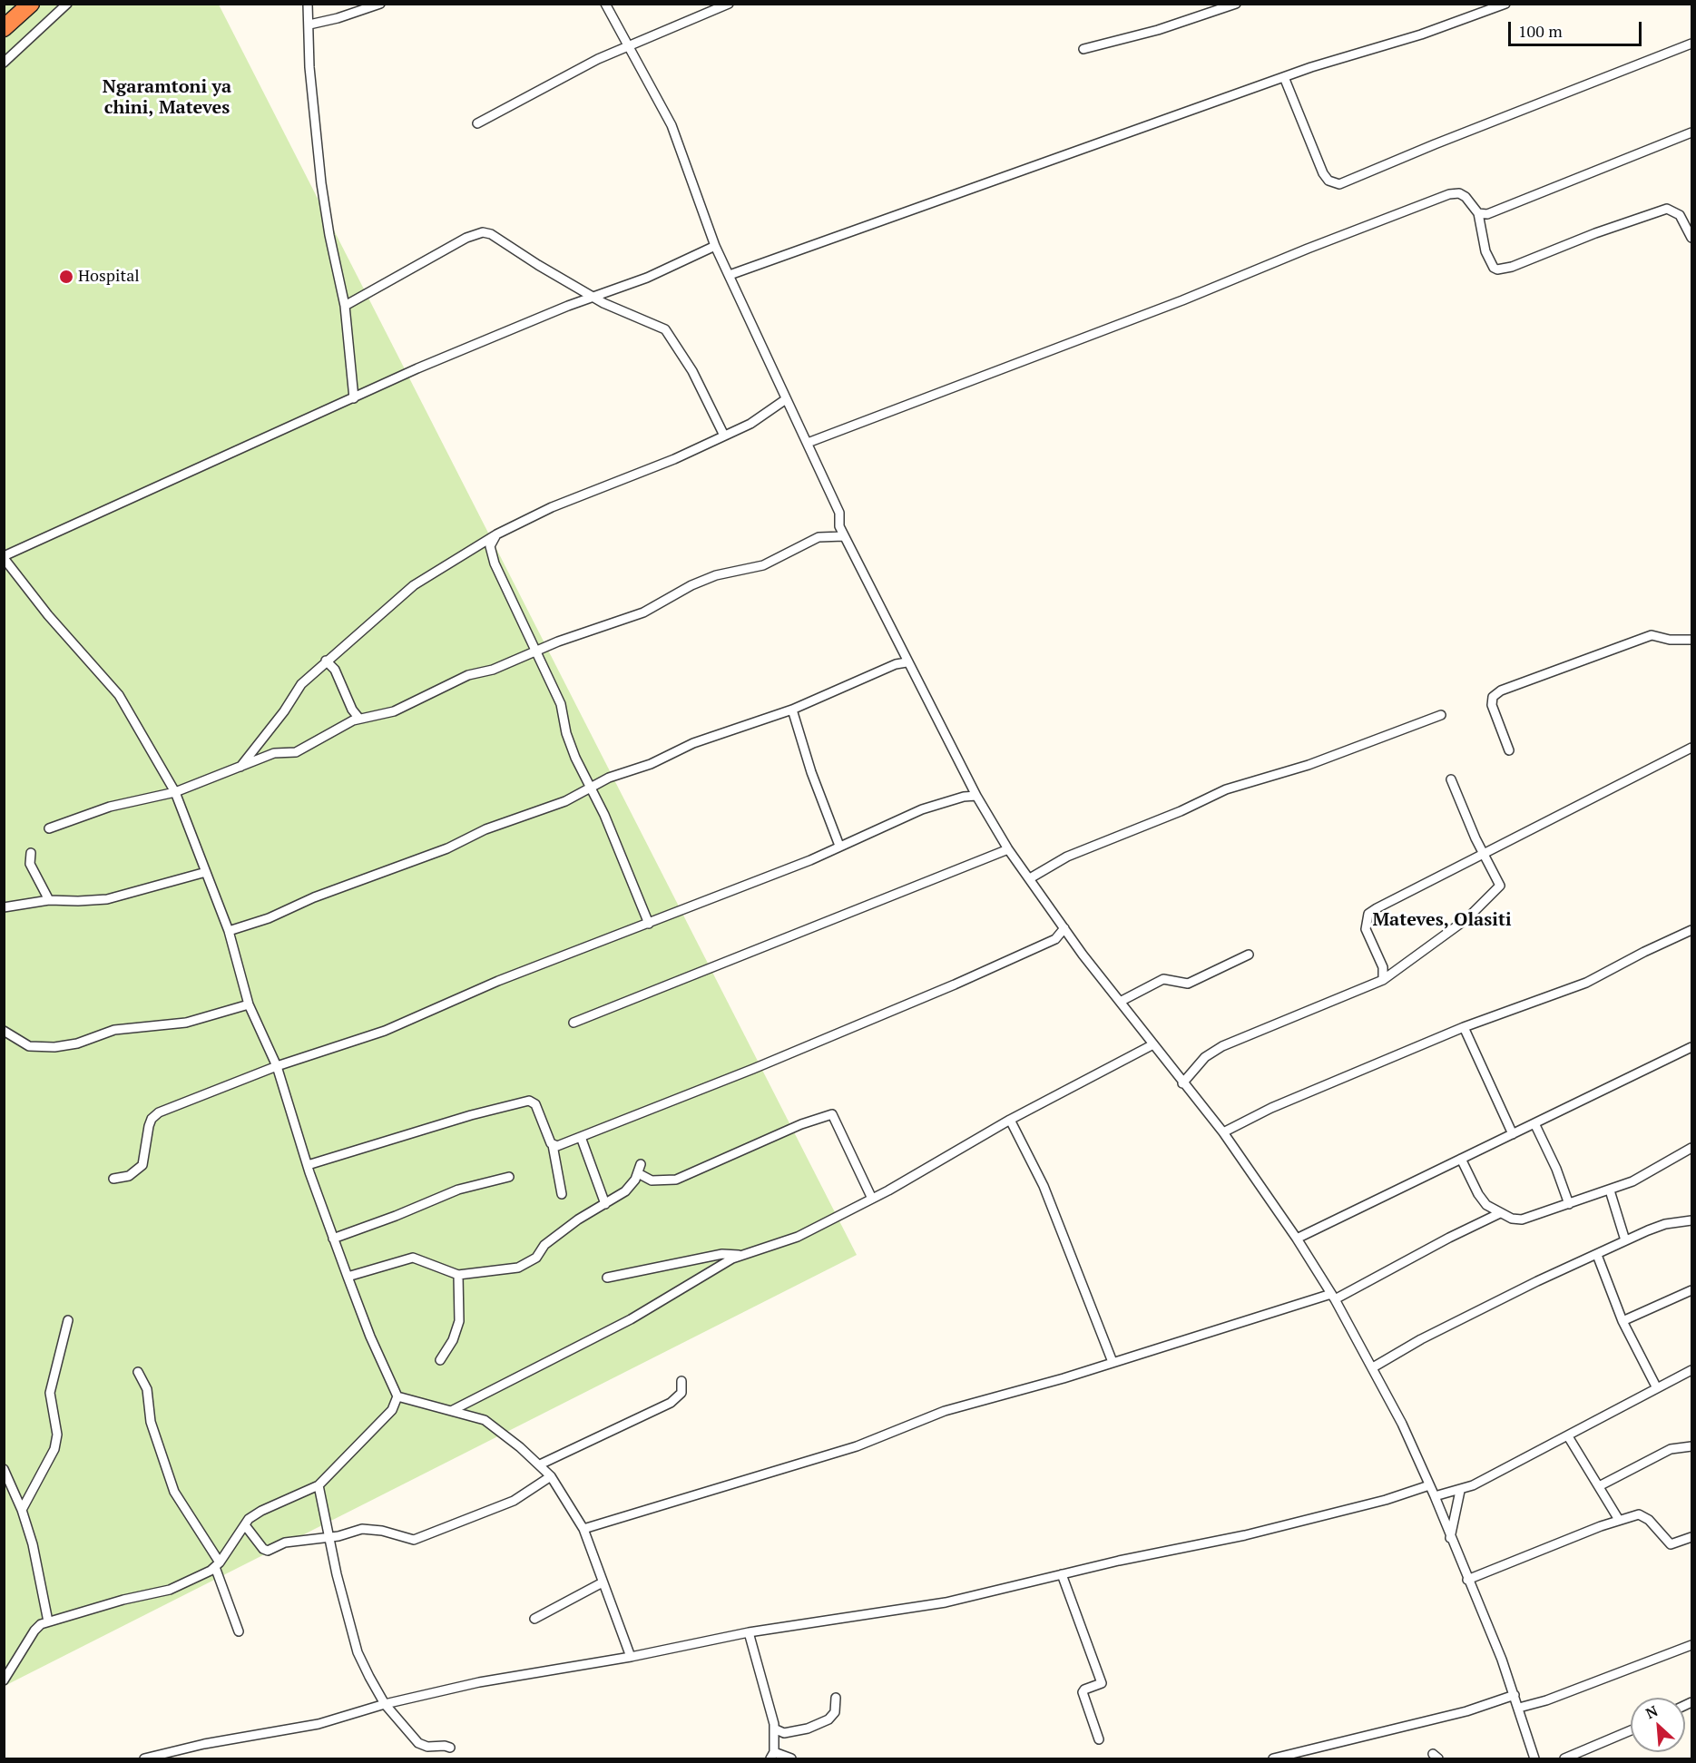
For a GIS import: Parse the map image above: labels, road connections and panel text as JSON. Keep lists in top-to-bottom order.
{
  "districts": ["Ngaramtoni ya chini, Mateves", "Mateves, Olasiti"],
  "places": ["Hospital"],
  "scale_bar": "100 m",
  "north": "top left"
}
